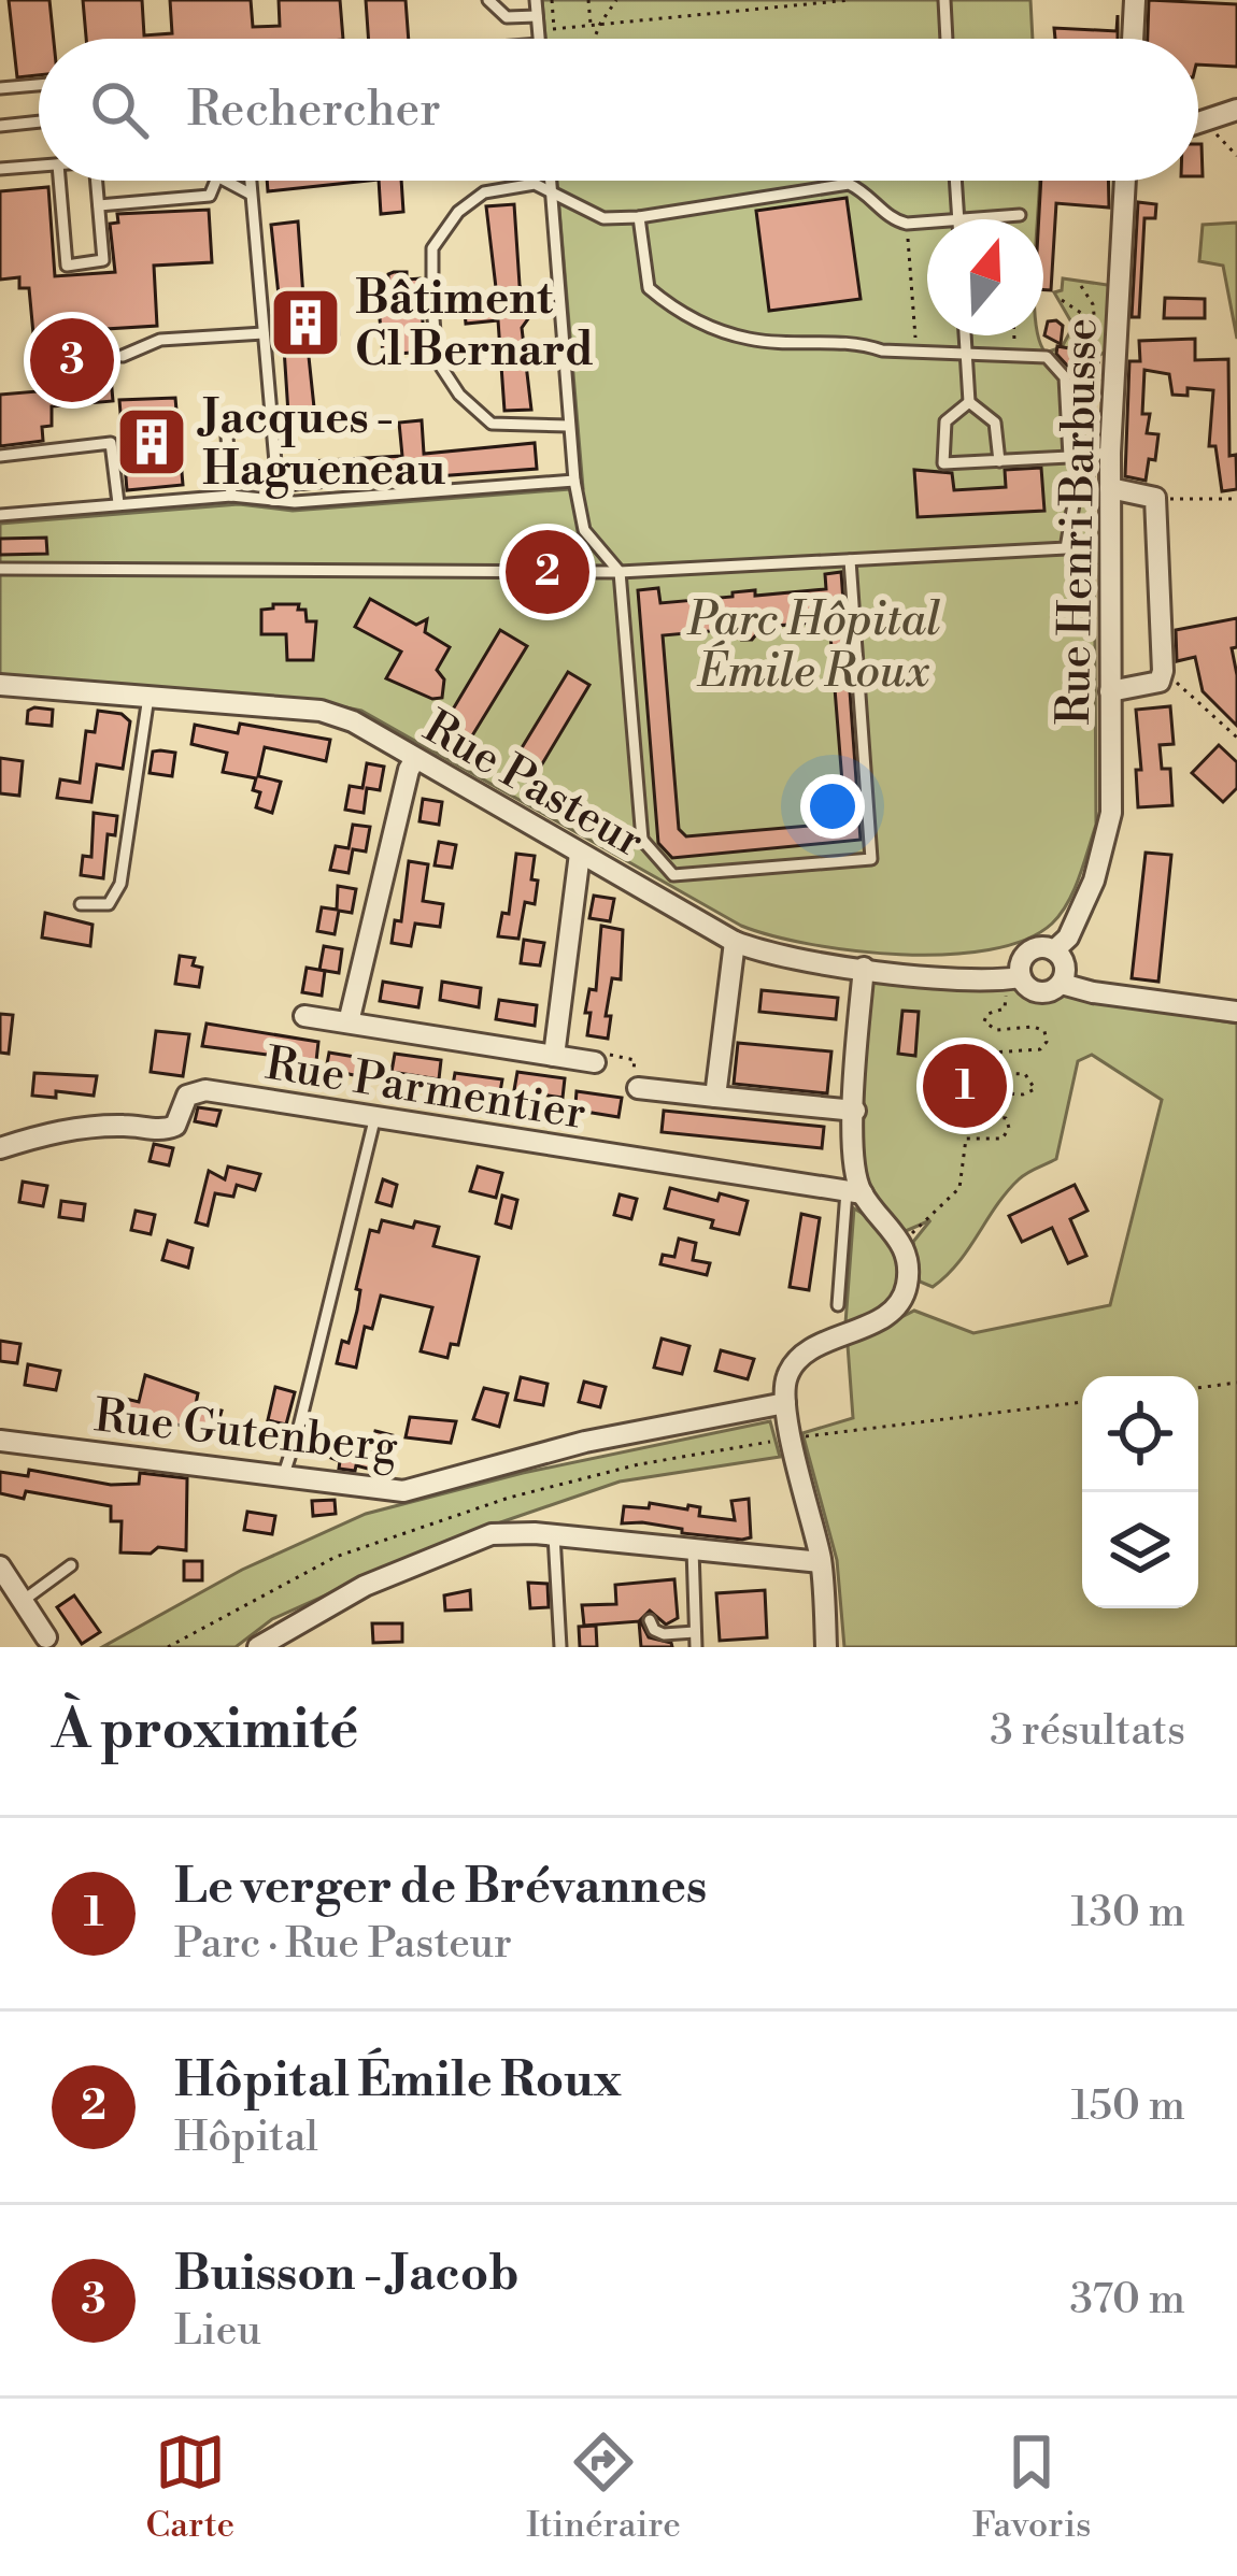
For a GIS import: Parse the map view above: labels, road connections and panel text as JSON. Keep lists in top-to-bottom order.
{
  "streets": {
    "street": [
      "Rue Henri Barbusse",
      "Rue Pasteur",
      "Rue Parmentier",
      "Rue Gutenberg"
    ]
  },
  "crossings": [
    ["Rue Henri Barbusse", "Rue Pasteur"]
  ],
  "parks": ["Parc Hôpital Émile Roux"],
  "places": {
    "building": ["Bâtiment Cl Bernard", "Jacques - Hagueneau"]
  },
  "north": "top",
  "page": {
    "search": "Rechercher",
    "pins": ["3", "2", "1"],
    "heading": ["À proximité", "3 résultats"],
    "list": [
      {
        "mark": "1",
        "name": "Le verger de Brévannes",
        "note": "Parc · Rue Pasteur",
        "value": "130 m"
      },
      {
        "mark": "2",
        "name": "Hôpital Émile Roux",
        "note": "Hôpital",
        "value": "150 m"
      },
      {
        "mark": "3",
        "name": "Buisson - Jacob",
        "note": "Lieu",
        "value": "370 m"
      }
    ],
    "nav": ["Carte", "Itinéraire", "Favoris"]
  }
}
